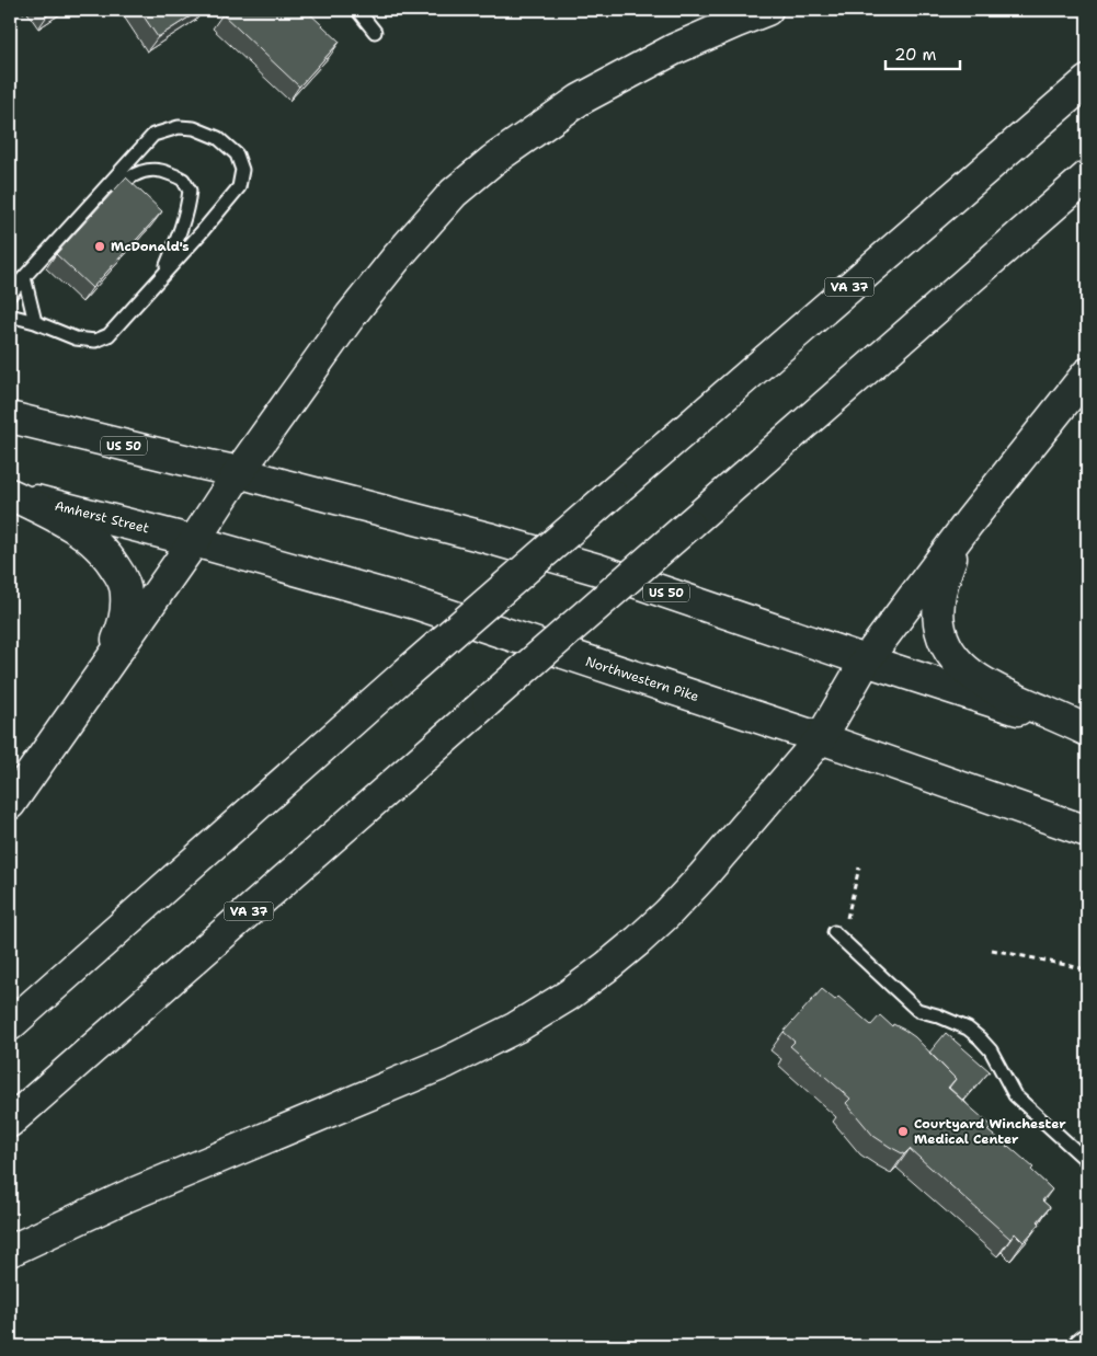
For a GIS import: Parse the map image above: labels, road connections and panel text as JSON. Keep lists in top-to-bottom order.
{
  "streets": {
    "main road": [
      "VA 37",
      "US 50",
      "Amherst Street",
      "Northwestern Pike"
    ]
  },
  "crossings": [
    ["Amherst Street", "Northwestern Pike"]
  ],
  "places": ["McDonald's", "Courtyard Winchester Medical Center"],
  "scale_bar": "20 m"
}
